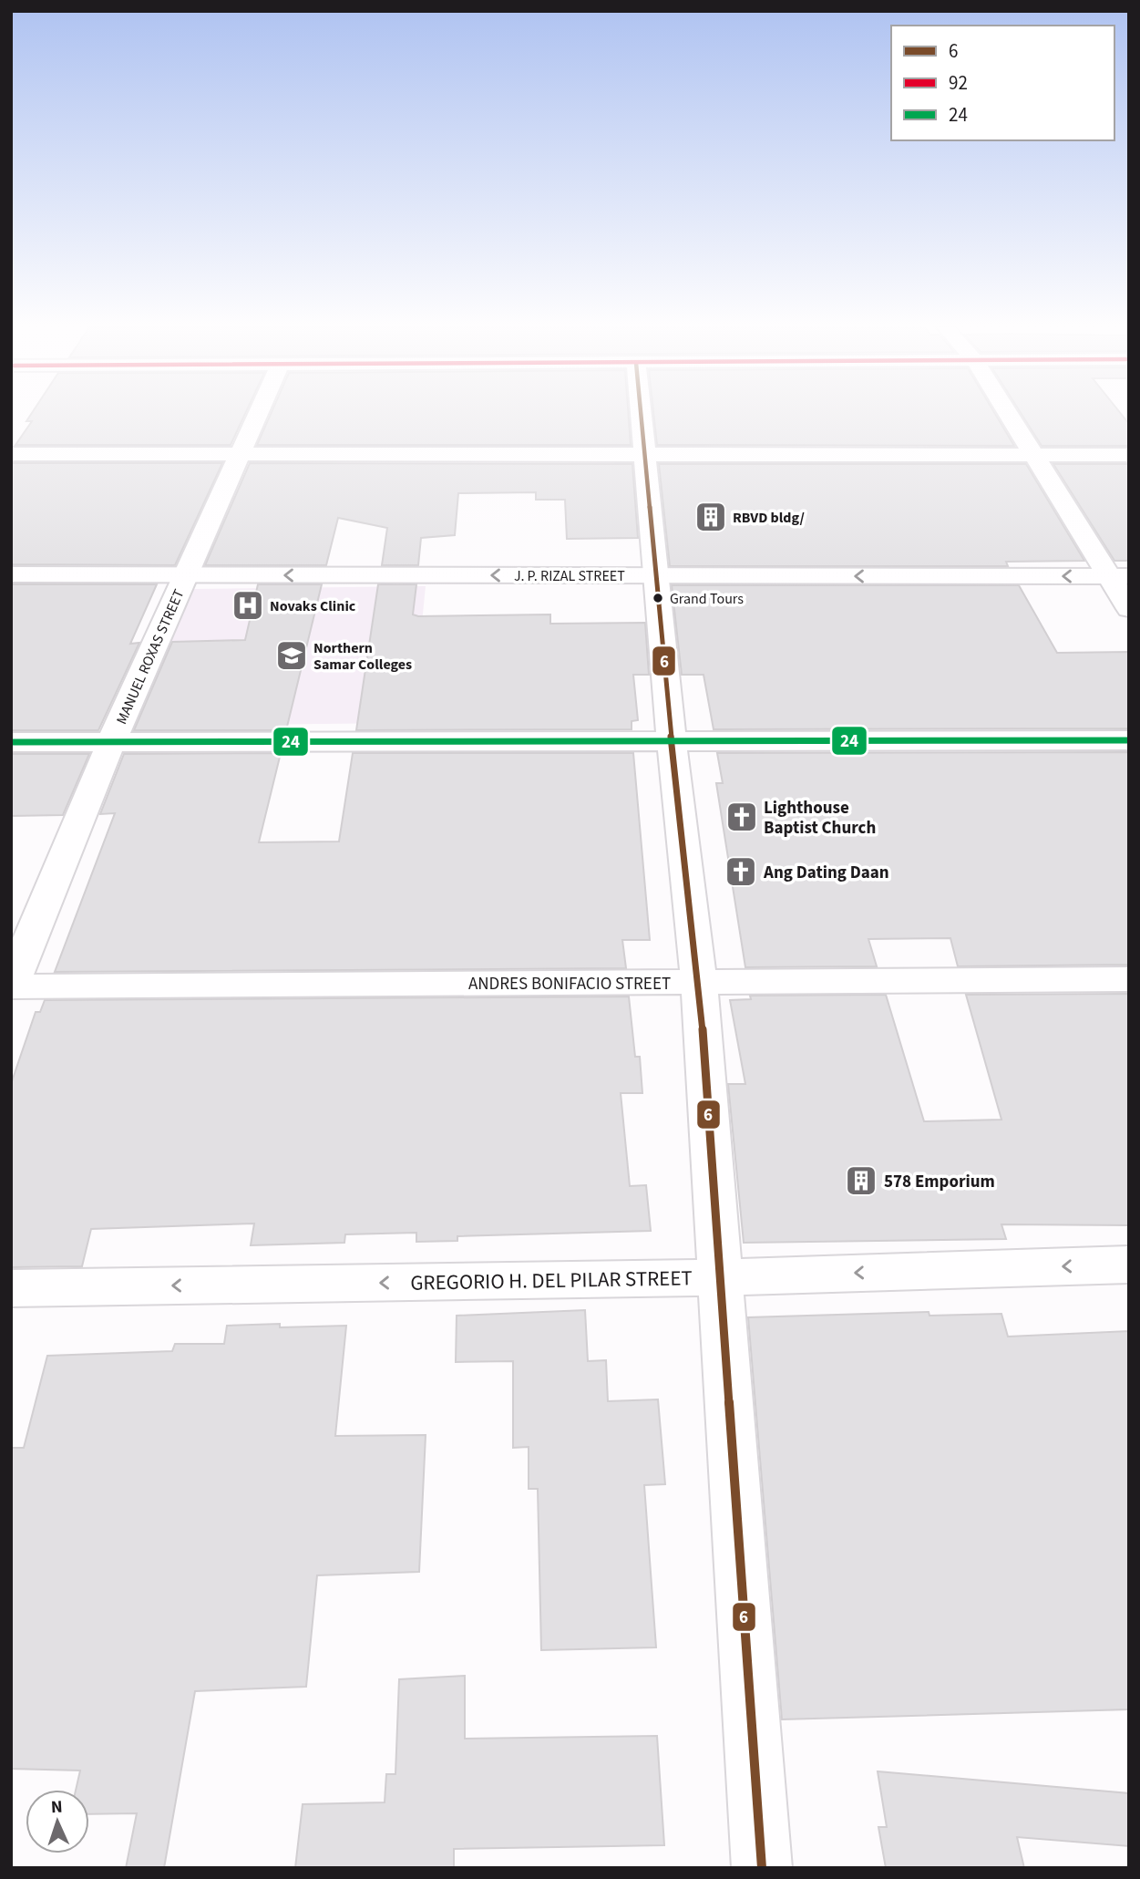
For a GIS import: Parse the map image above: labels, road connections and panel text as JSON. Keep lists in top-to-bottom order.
{
  "streets": {
    "street": [
      "J. P. RIZAL STREET",
      "MANUEL ROXAS STREET",
      "ANDRES BONIFACIO STREET",
      "GREGORIO H. DEL PILAR STREET"
    ]
  },
  "crossings": [
    ["J. P. RIZAL STREET", "MANUEL ROXAS STREET"],
    ["MANUEL ROXAS STREET", "ANDRES BONIFACIO STREET"]
  ],
  "one_way": ["GREGORIO H. DEL PILAR STREET"],
  "places": {
    "building": ["RBVD bldg/", "578 Emporium"],
    "other": ["Grand Tours"],
    "hospital": ["Novaks Clinic"],
    "school or university": ["Northern Samar Colleges"],
    "church": ["Lighthouse Baptist Church", "Ang Dating Daan"]
  },
  "lines": ["transit line 6", "transit line 24"],
  "legend": ["6", "92", "24"],
  "north": "top"
}
